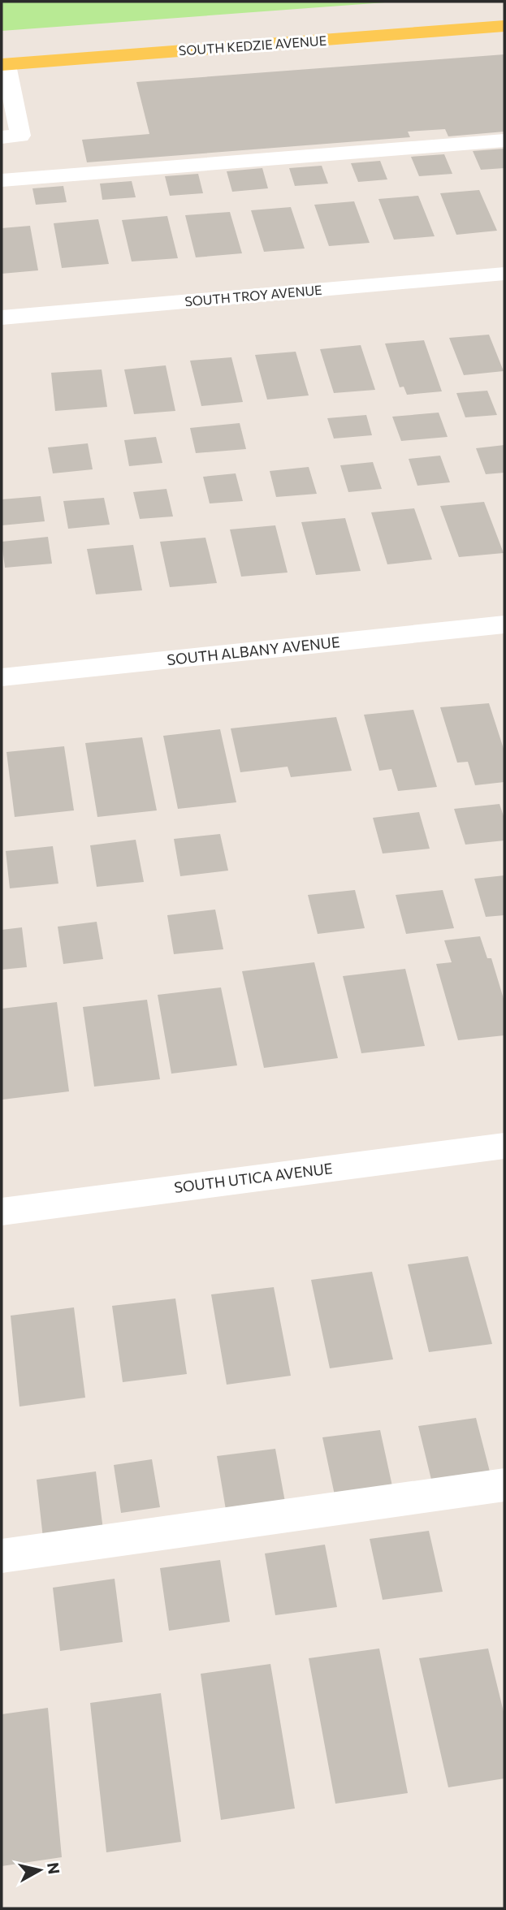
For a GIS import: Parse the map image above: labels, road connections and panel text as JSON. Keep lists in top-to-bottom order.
{
  "streets": {
    "main road": ["SOUTH KEDZIE AVENUE"],
    "street": ["SOUTH TROY AVENUE", "SOUTH ALBANY AVENUE", "SOUTH UTICA AVENUE"]
  },
  "north": "right"
}
